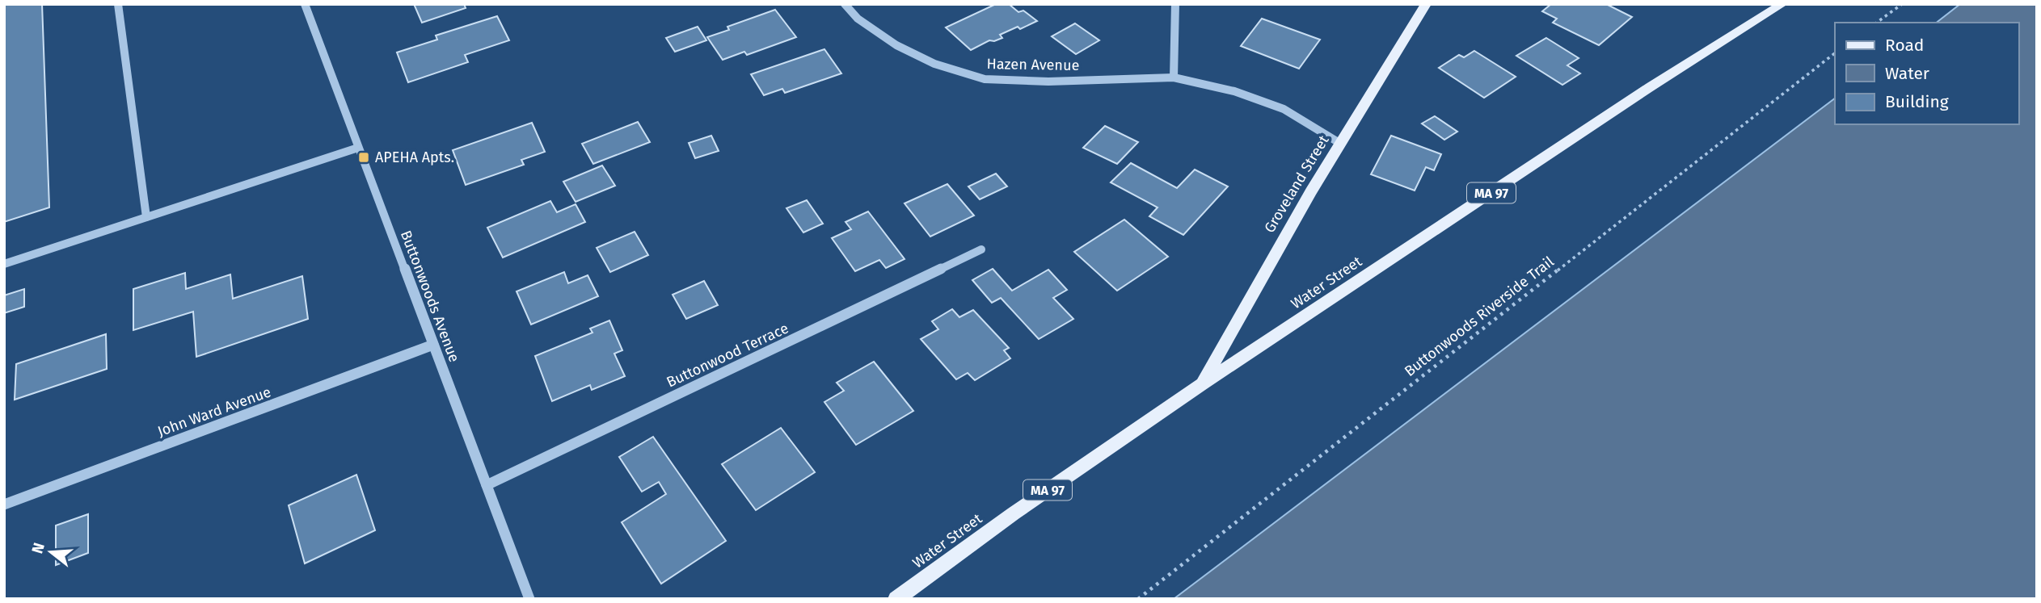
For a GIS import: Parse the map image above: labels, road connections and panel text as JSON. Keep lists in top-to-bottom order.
{
  "streets": {
    "main road": ["Groveland Street", "MA 97", "Water Street"],
    "street": [
      "Hazen Avenue",
      "Buttonwoods Avenue",
      "Buttonwood Terrace",
      "John Ward Avenue"
    ],
    "path": ["Buttonwoods Riverside Trail"]
  },
  "crossings": [
    ["Hazen Avenue", "Groveland Street"],
    ["Groveland Street", "Water Street"],
    ["Buttonwoods Avenue", "Buttonwood Terrace"],
    ["Buttonwoods Avenue", "John Ward Avenue"]
  ],
  "places": {
    "transit": ["APEHA Apts."]
  },
  "legend": ["Road", "Water", "Building"],
  "north": "left"
}
